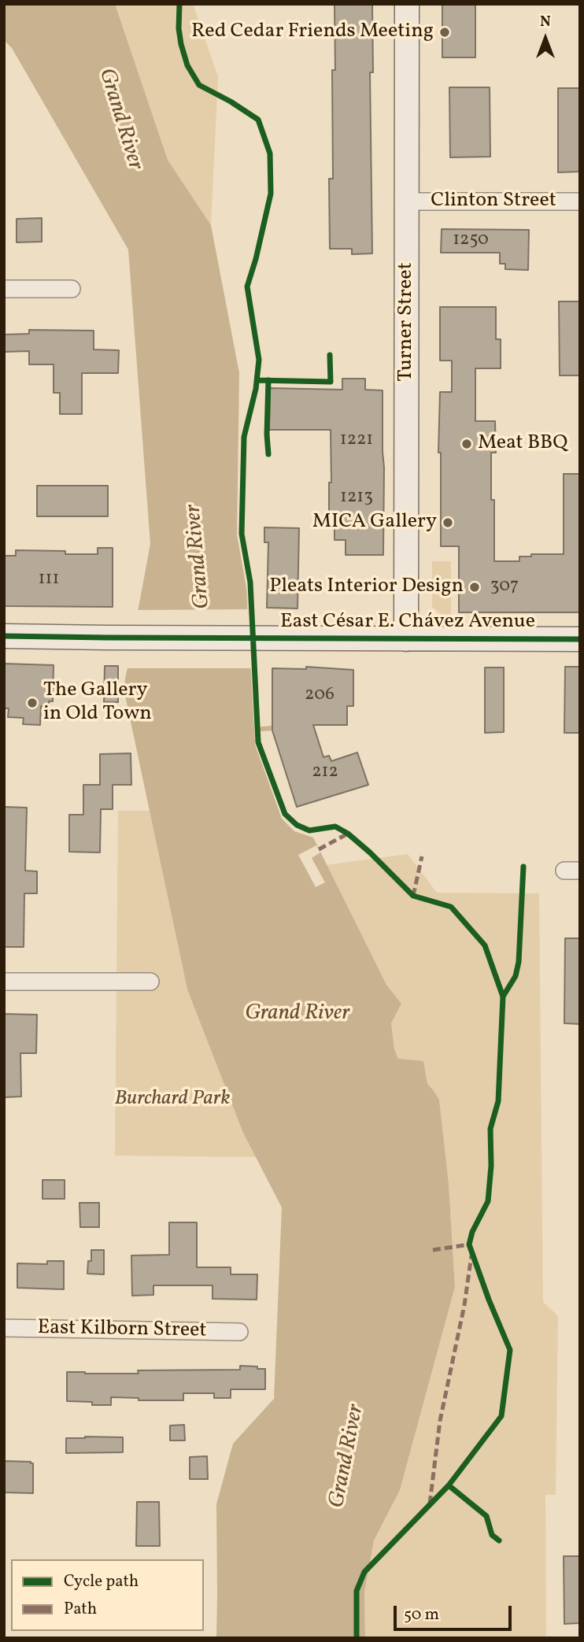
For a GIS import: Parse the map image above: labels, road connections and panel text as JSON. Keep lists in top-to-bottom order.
{
  "streets": {
    "street": [
      "Clinton Street",
      "Turner Street",
      "East César E. Chávez Avenue",
      "East Kilborn Street"
    ]
  },
  "crossings": [
    ["Clinton Street", "Turner Street"],
    ["Turner Street", "East César E. Chávez Avenue"]
  ],
  "water": ["Grand River"],
  "parks": ["Burchard Park"],
  "places": [
    "Red Cedar Friends Meeting",
    "Meat BBQ",
    "MICA Gallery",
    "Pleats Interior Design",
    "The Gallery in Old Town"
  ],
  "house_numbers": [
    "1250",
    "1221",
    "1213",
    "111",
    "307",
    "206",
    "212"
  ],
  "legend": ["Cycle path", "Path"],
  "scale_bar": "50 m",
  "north": "top"
}
